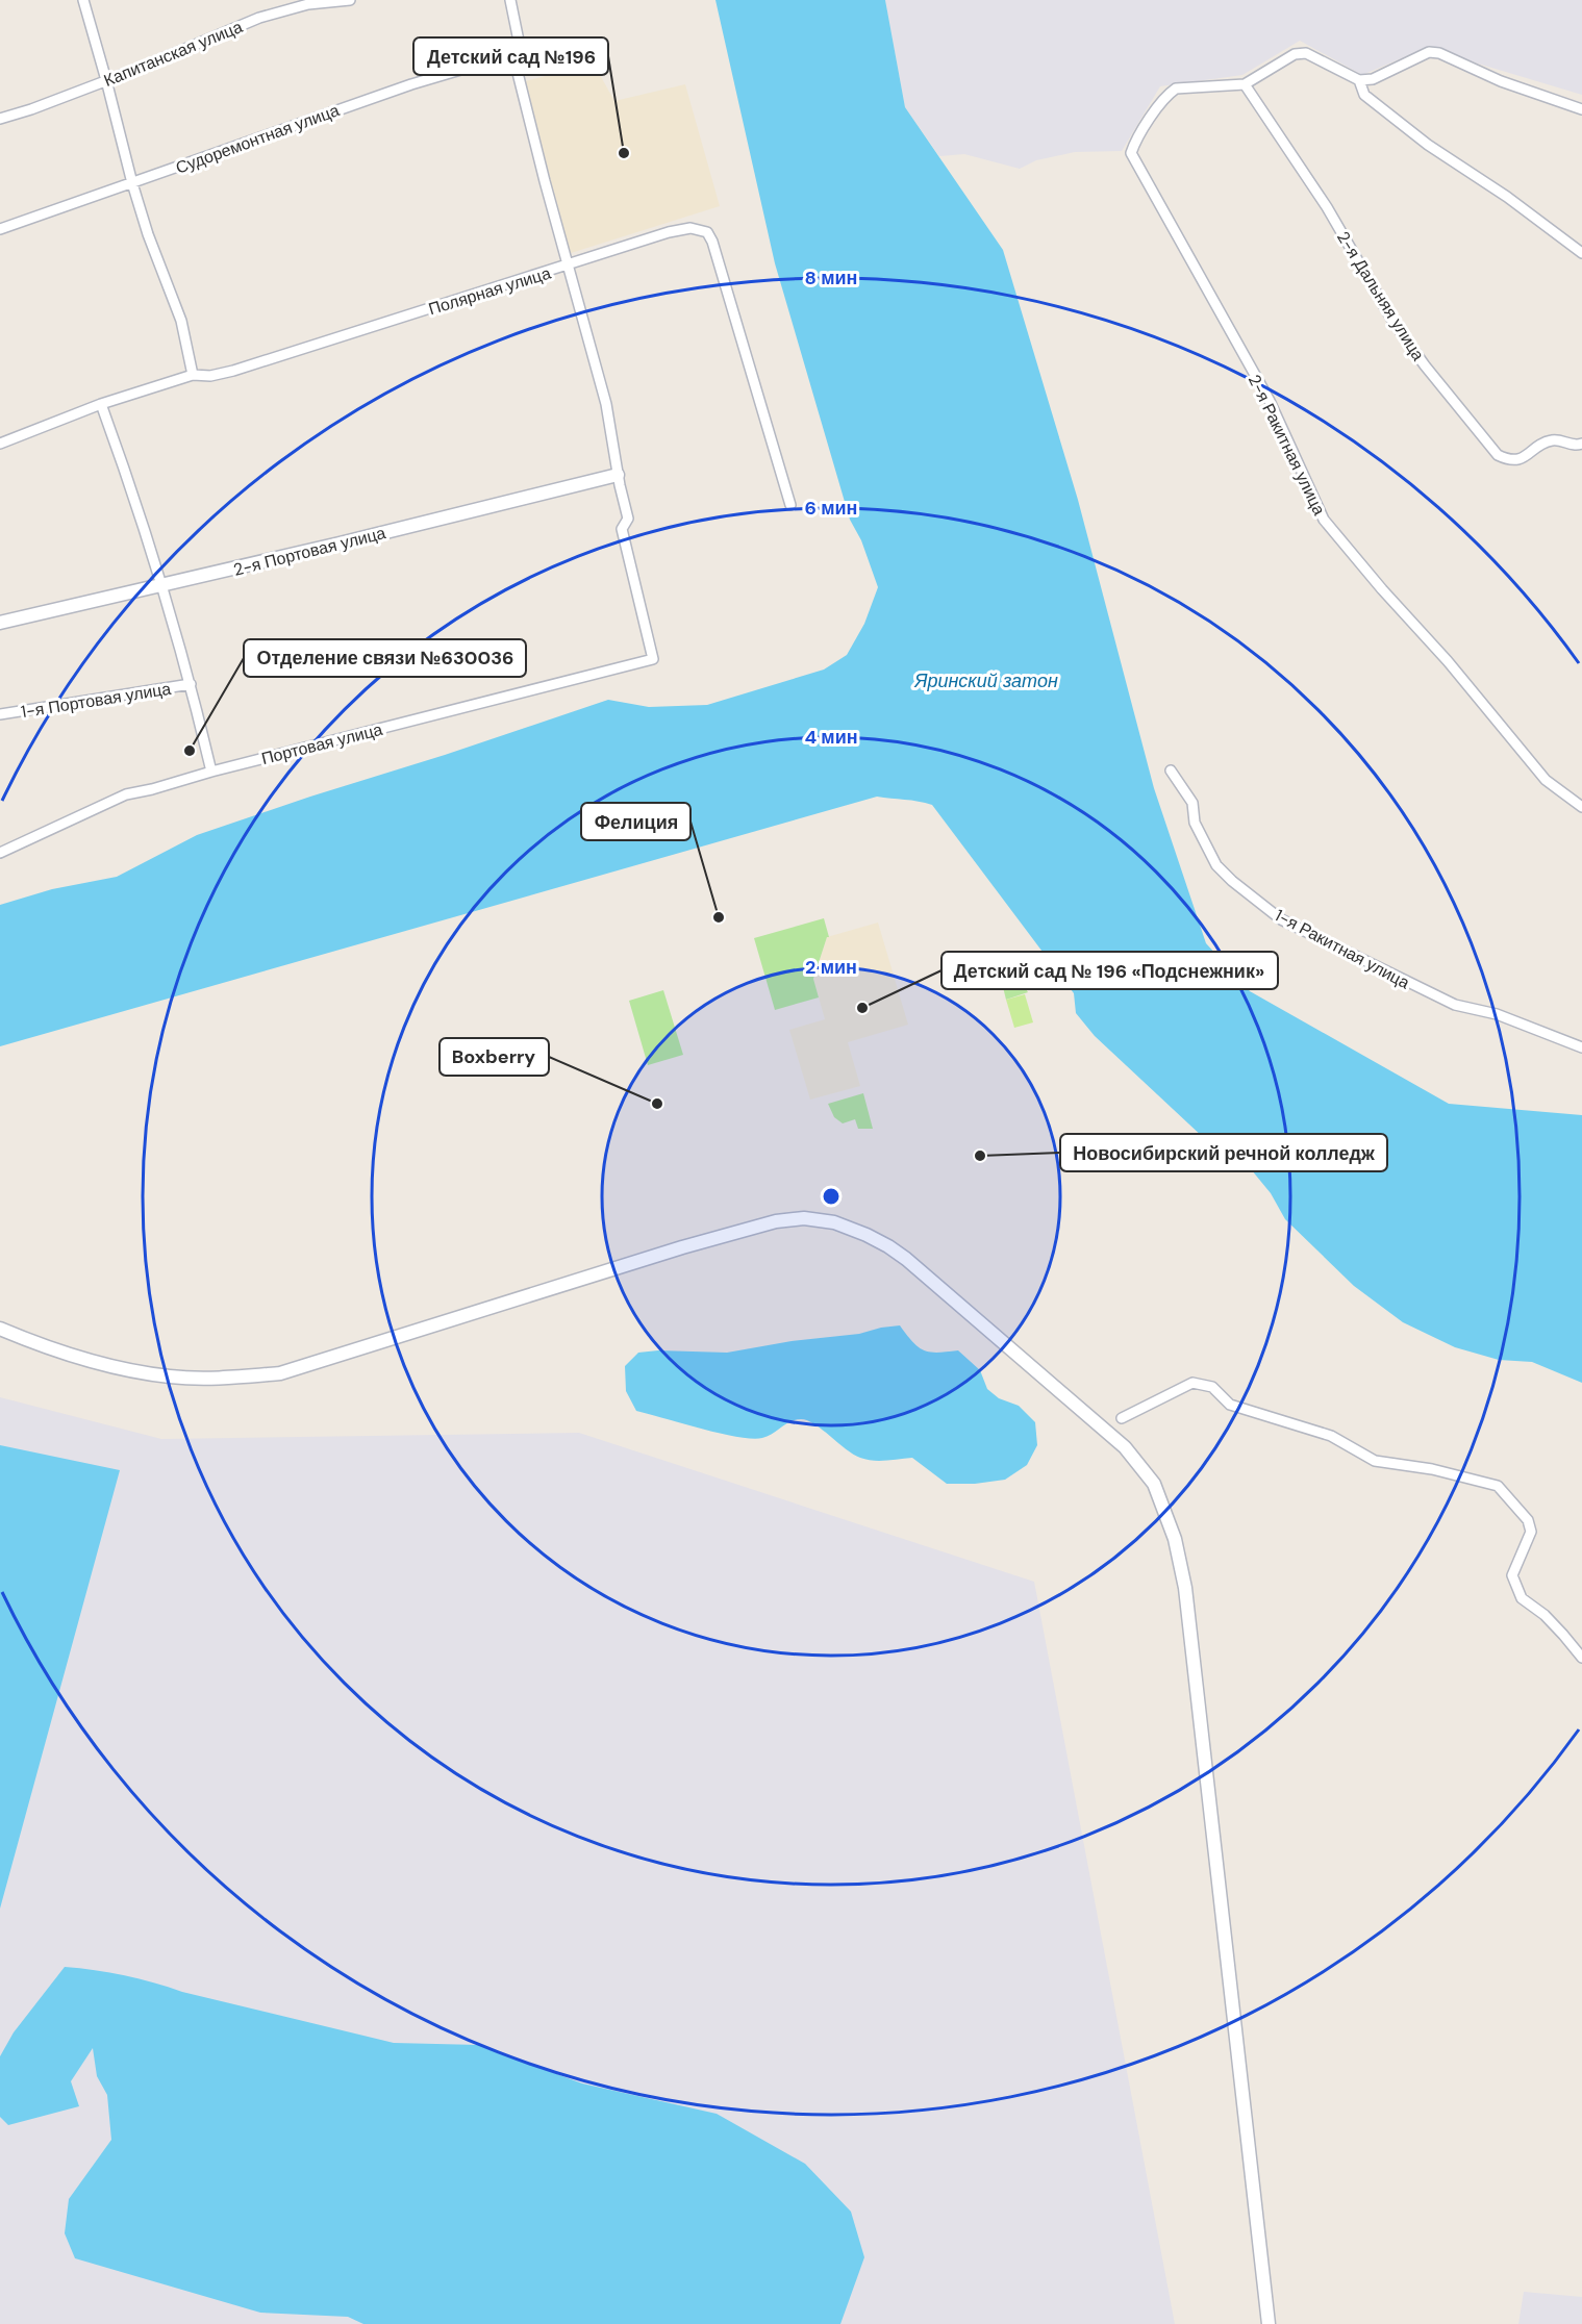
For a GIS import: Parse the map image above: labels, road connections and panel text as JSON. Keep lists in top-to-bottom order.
{
  "streets": {
    "street": [
      "Капитанская улица",
      "Судоремонтная улица",
      "Полярная улица",
      "2-я Дальняя улица",
      "2-я Ракитная улица",
      "2-я Портовая улица",
      "1-я Портовая улица",
      "Портовая улица",
      "1-я Ракитная улица"
    ]
  },
  "crossings": [
    ["2-я Дальняя улица", "2-я Ракитная улица"],
    ["2-я Портовая улица", "Портовая улица"]
  ],
  "water": ["Яринский затон"],
  "places": [
    "Детский сад №196",
    "Отделение связи №630036",
    "Фелиция",
    "Детский сад № 196 «Подснежник»",
    "Boxberry",
    "Новосибирский речной колледж"
  ],
  "rings": [
    "8 мин",
    "6 мин",
    "4 мин",
    "2 мин"
  ]
}
